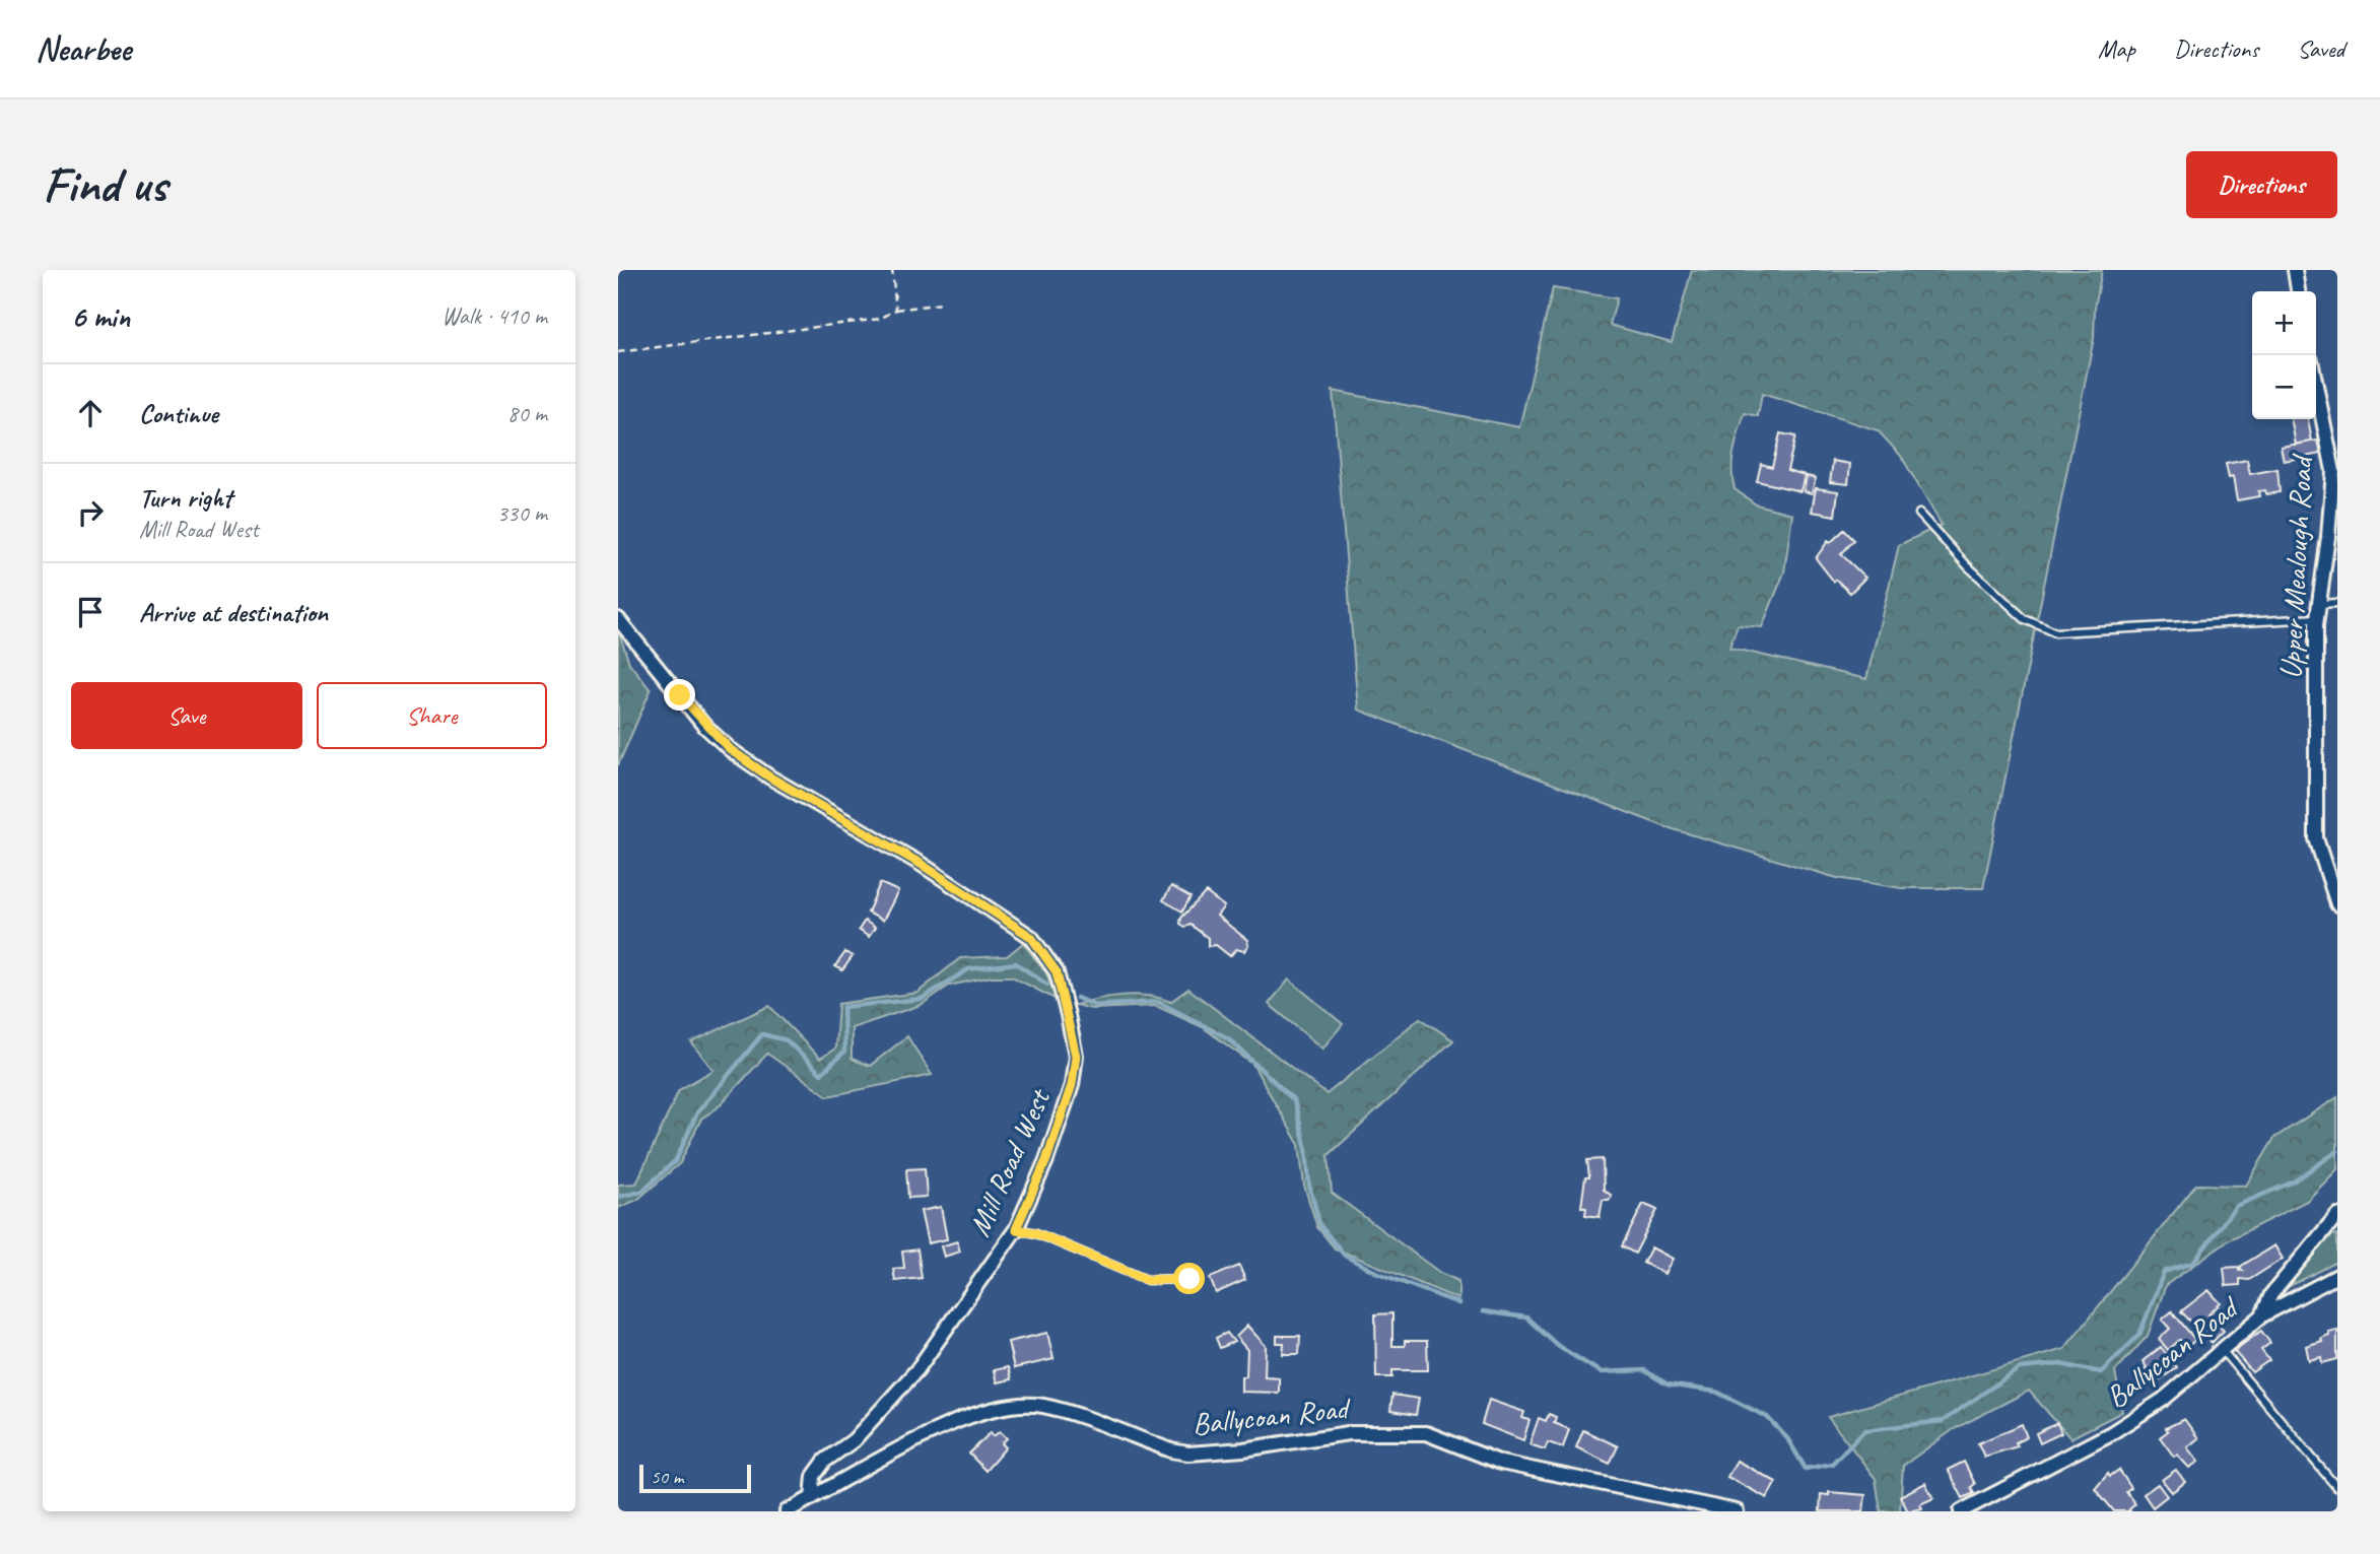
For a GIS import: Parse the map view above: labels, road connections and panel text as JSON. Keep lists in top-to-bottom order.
{
  "streets": {
    "street": ["Upper Mealough Road", "Mill Road West", "Ballycoan Road"]
  },
  "crossings": [
    ["Mill Road West", "Ballycoan Road"]
  ],
  "scale_bar": "50 m",
  "page": {
    "header": "Nearbee",
    "nav": ["Map", "Directions", "Saved"],
    "buttons": [
      "Directions",
      ["Save", "Share"]
    ],
    "title": "Find us",
    "heading": ["6 min", "Walk · 410 m"],
    "map_buttons": ["+", "−"],
    "list": [
      ["Continue", "80 m"],
      ["Turn right", "Mill Road West", "330 m"],
      "Arrive at destination"
    ],
    "scale": "50 m"
  }
}
